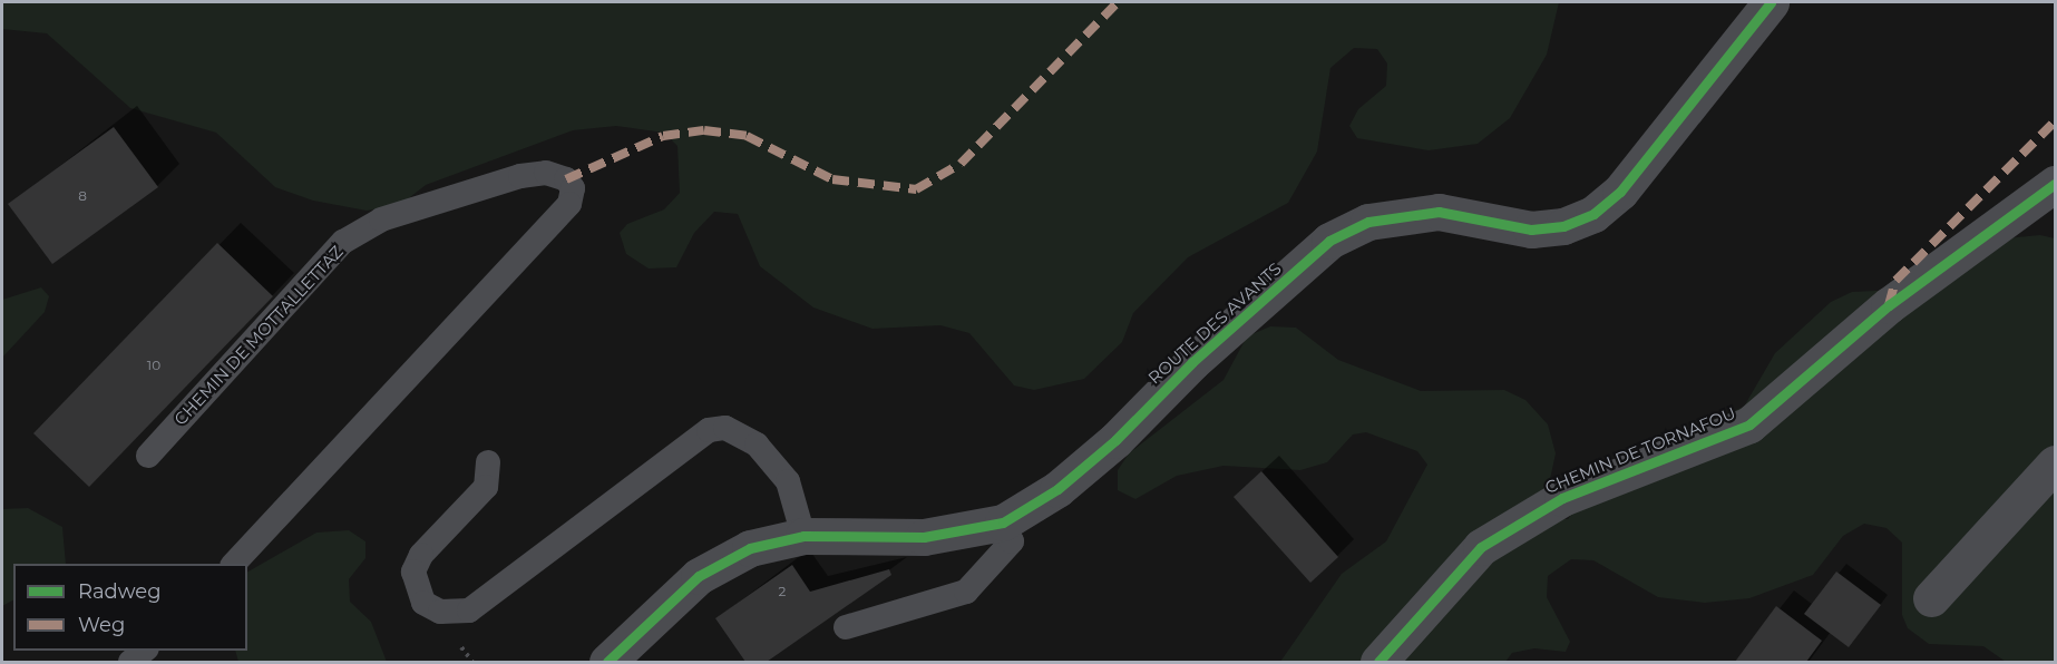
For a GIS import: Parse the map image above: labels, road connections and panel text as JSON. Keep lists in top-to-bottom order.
{
  "streets": {
    "street": ["ROUTE DES AVANTS", "CHEMIN DE TORNAFOU"],
    "lane": ["CHEMIN DE MOTTALLETTAZ"]
  },
  "house_numbers": ["8", "10", "2"],
  "legend": ["Radweg", "Weg"]
}
